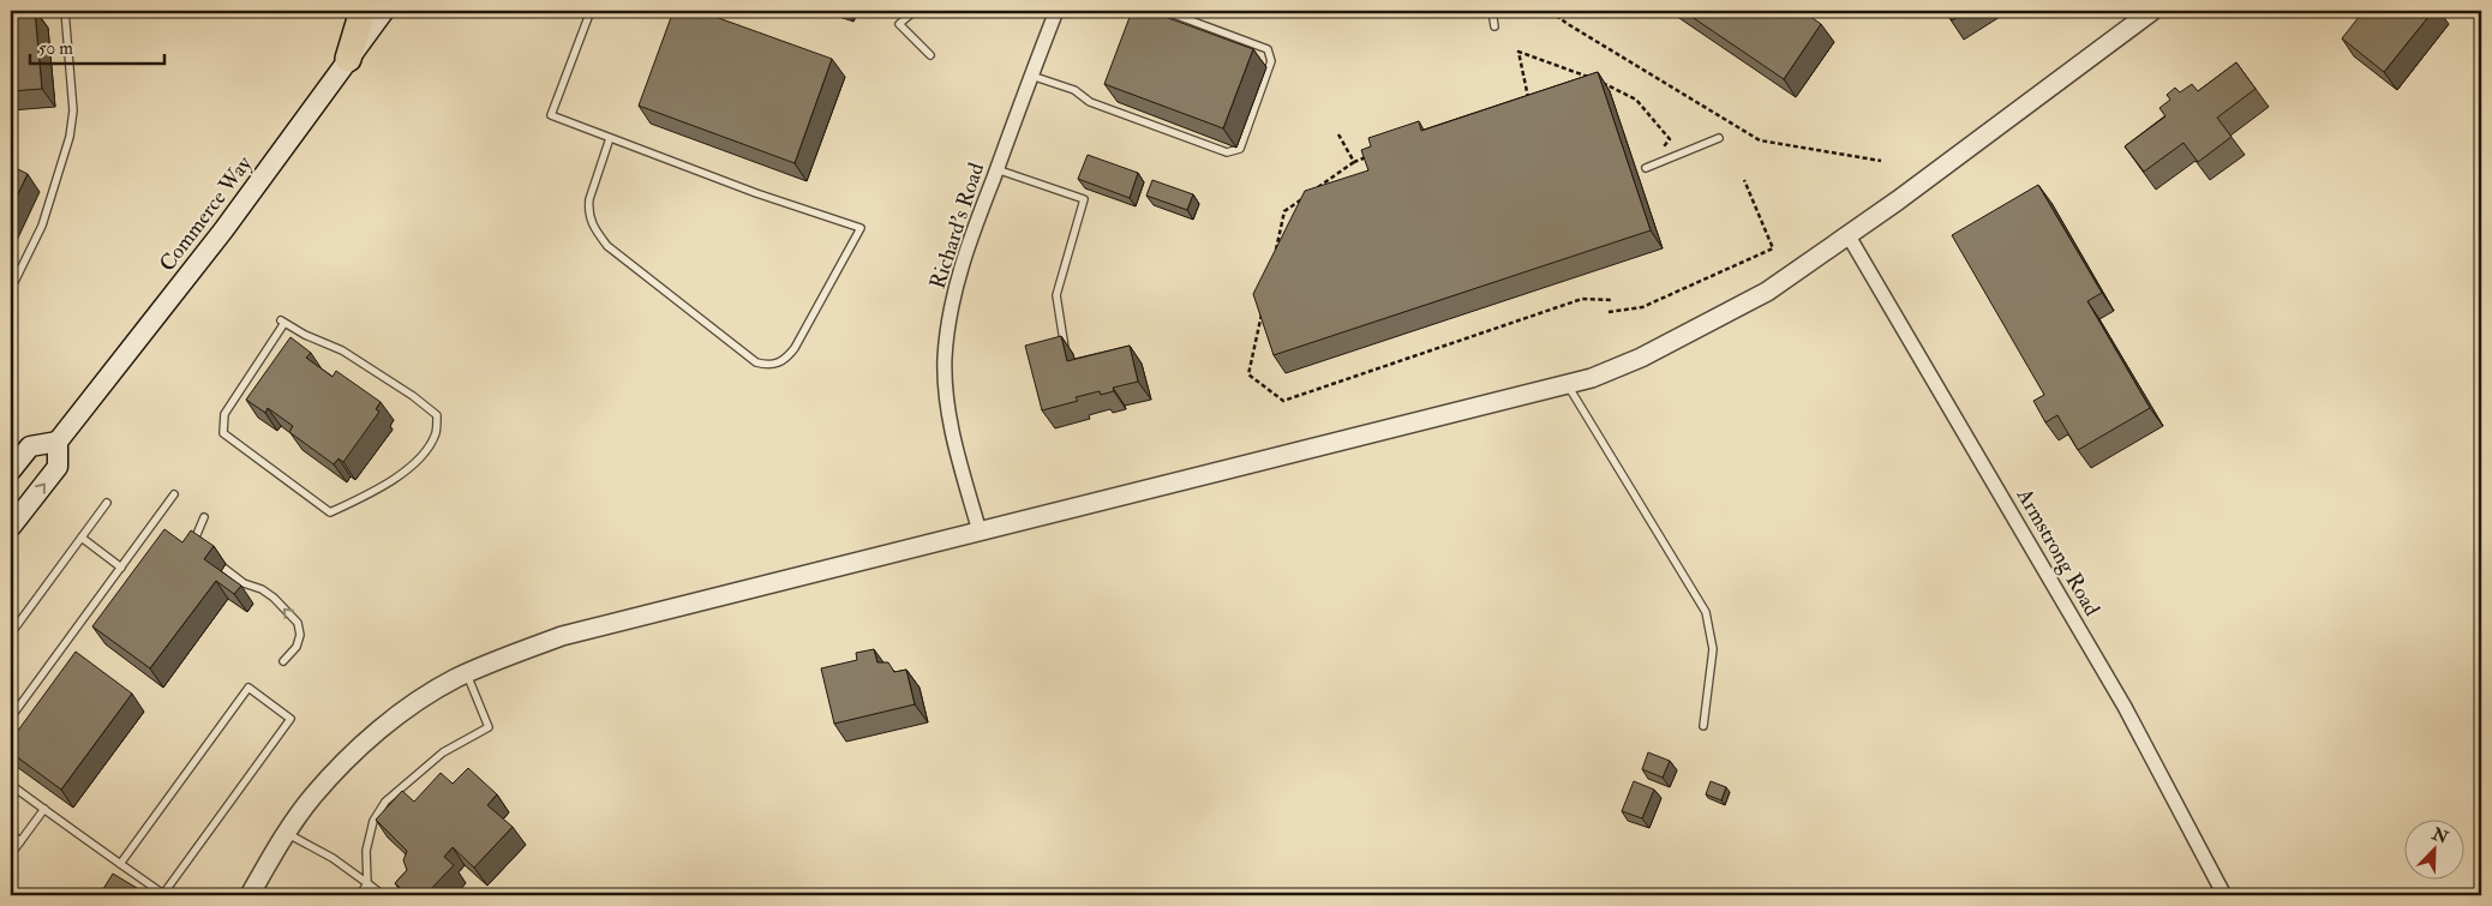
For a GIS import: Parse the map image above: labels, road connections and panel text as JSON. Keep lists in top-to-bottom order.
{
  "streets": {
    "main road": ["Commerce Way"],
    "street": ["Richard's Road", "Armstrong Road"]
  },
  "scale_bar": "50 m",
  "north": "top right"
}
